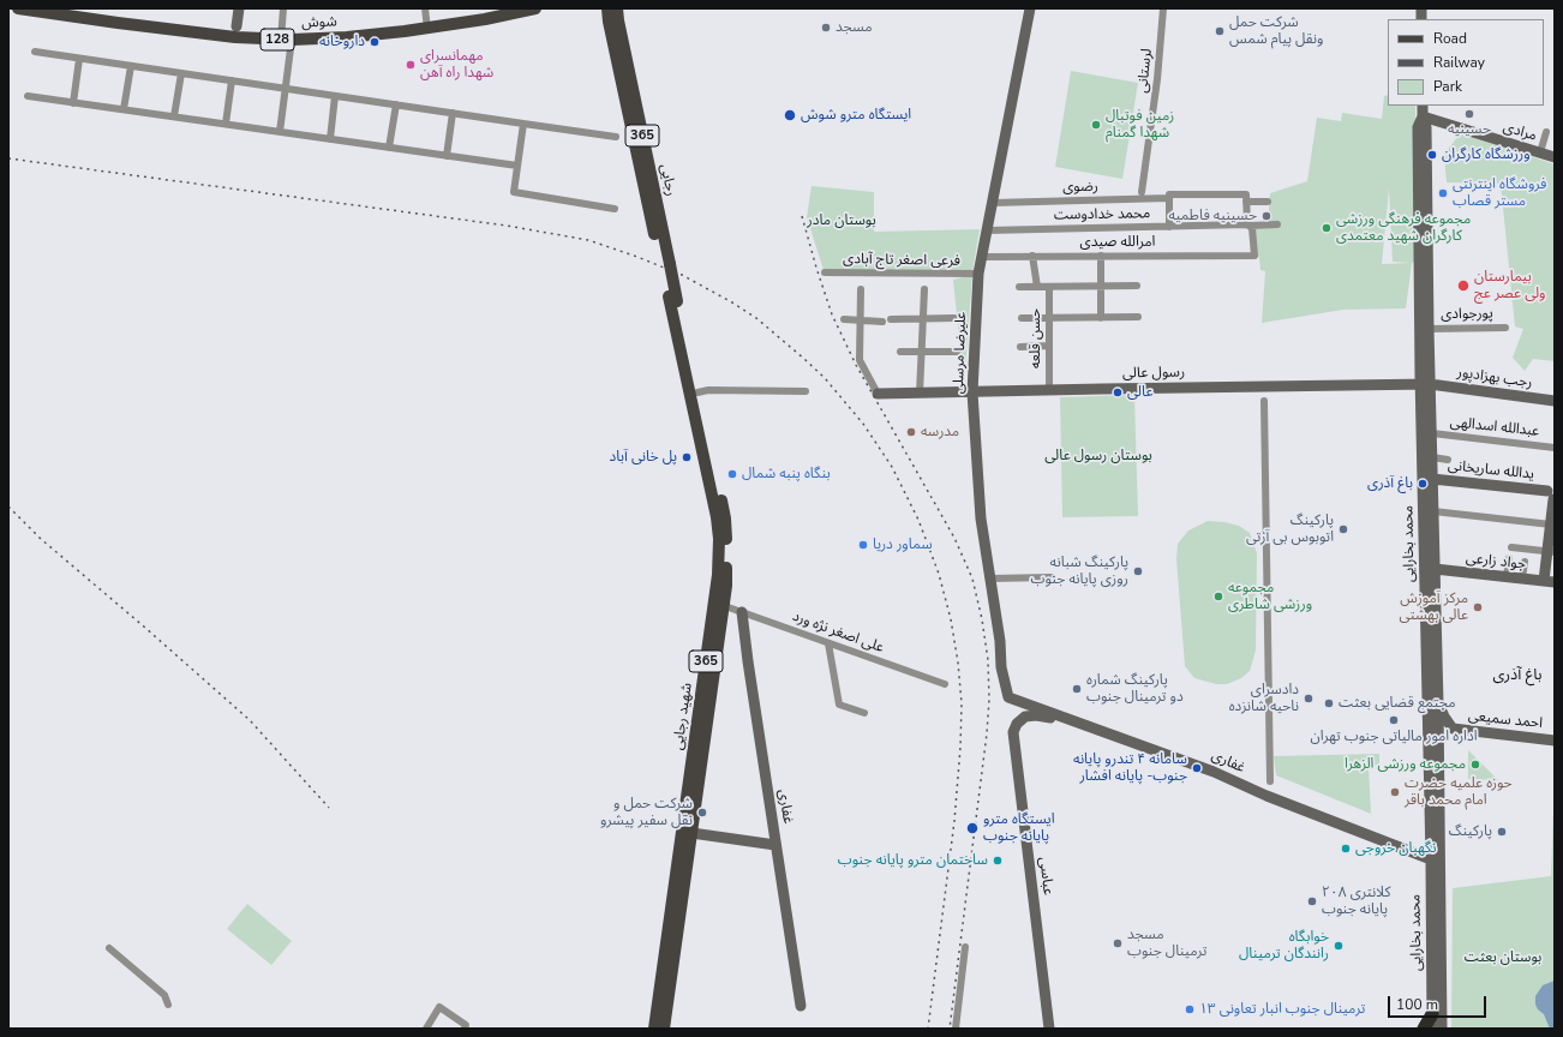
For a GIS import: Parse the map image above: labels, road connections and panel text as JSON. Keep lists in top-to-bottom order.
{
  "streets": {
    "main road": [
      "شوش",
      "128",
      "365",
      "رجایی",
      "شهید رجایی"
    ],
    "street": [
      "لرستانی",
      "مرادی",
      "رضوی",
      "محمد خدادوست",
      "امرالله صیدی",
      "فرعی اصغر تاج آبادی",
      "پورجوادی",
      "حسن قلعه",
      "علیرضا مرسلی",
      "رسول عالی",
      "رجب بهزادپور",
      "عبدالله اسدالهی",
      "یدالله ساریخانی",
      "محمد بخارایی",
      "جواد زارعی",
      "علی اصغر نژه ورد",
      "احمد سمیعی",
      "غفاری",
      "عباسی"
    ]
  },
  "crossings": [
    ["مرادی", "محمد بخارایی"],
    ["365", "رجایی"],
    ["رجایی", "شهید رجایی"],
    ["رضوی", "علیرضا مرسلی"],
    ["محمد خدادوست", "امرالله صیدی"],
    ["محمد خدادوست", "علیرضا مرسلی"],
    ["امرالله صیدی", "علیرضا مرسلی"],
    ["فرعی اصغر تاج آبادی", "علیرضا مرسلی"],
    ["پورجوادی", "محمد بخارایی"],
    ["حسن قلعه", "رسول عالی"],
    ["علیرضا مرسلی", "رسول عالی"],
    ["علیرضا مرسلی", "غفاری"],
    ["رسول عالی", "رجب بهزادپور"],
    ["رسول عالی", "محمد بخارایی"],
    ["رجب بهزادپور", "محمد بخارایی"],
    ["عبدالله اسدالهی", "محمد بخارایی"],
    ["یدالله ساریخانی", "محمد بخارایی"],
    ["محمد بخارایی", "جواد زارعی"],
    ["محمد بخارایی", "احمد سمیعی"],
    ["محمد بخارایی", "غفاری"],
    ["علی اصغر نژه ورد", "شهید رجایی"],
    ["علی اصغر نژه ورد", "غفاری"],
    ["غفاری", "عباسی"]
  ],
  "districts": ["باغ آذری"],
  "parks": ["بوستان مادر", "بوستان رسول عالی", "بوستان بعثت"],
  "places": [
    "مسجد",
    "شرکت حمل ونقل پیام شمس",
    "داروخانه",
    "مهمانسرای شهدا راه آهن",
    "حسینیه",
    "ایستگاه مترو شوش",
    "زمین فوتبال شهدا گمنام",
    "ورزشگاه کارگران",
    "فروشگاه اینترنتی مستر قصاب",
    "حسینیه فاطمیه",
    "مجموعه فرهنگی ورزشی کارگران شهید معتمدی",
    "بیمارستان ولی عصر عج",
    "عالی",
    "مدرسه",
    "پل خانی آباد",
    "بنگاه پنبه شمال",
    "باغ آذری",
    "پارکینگ اتوبوس بی آرتی",
    "سماور دریا",
    "پارکینگ شبانه روزی پایانه جنوب",
    "مجموعه ورزشی شاطری",
    "مرکز آموزش عالی بهشتی",
    "پارکینگ شماره دو ترمینال جنوب",
    "دادسرای ناحیه شانزده",
    "مجتمع قضایی بعثت",
    "اداره امور مالیاتی جنوب تهران",
    "مجموعه ورزشی الزهرا",
    "سامانه ۴ تندرو پایانه جنوب- پایانه افشار",
    "حوزه علمیه حضرت امام محمد باقر",
    "شرکت حمل و نقل سفیر پیشرو",
    "ایستگاه مترو پایانه جنوب",
    "پارکینگ",
    "نگهبان خروجی",
    "ساختمان مترو پایانه جنوب",
    "کلانتری ۲۰۸ پایانه جنوب",
    "مسجد ترمینال جنوب",
    "خوابگاه رانندگان ترمینال",
    "ترمینال جنوب انبار تعاونی ۱۳"
  ],
  "legend": ["Road", "Railway", "Park"],
  "scale_bar": "100 m"
}
